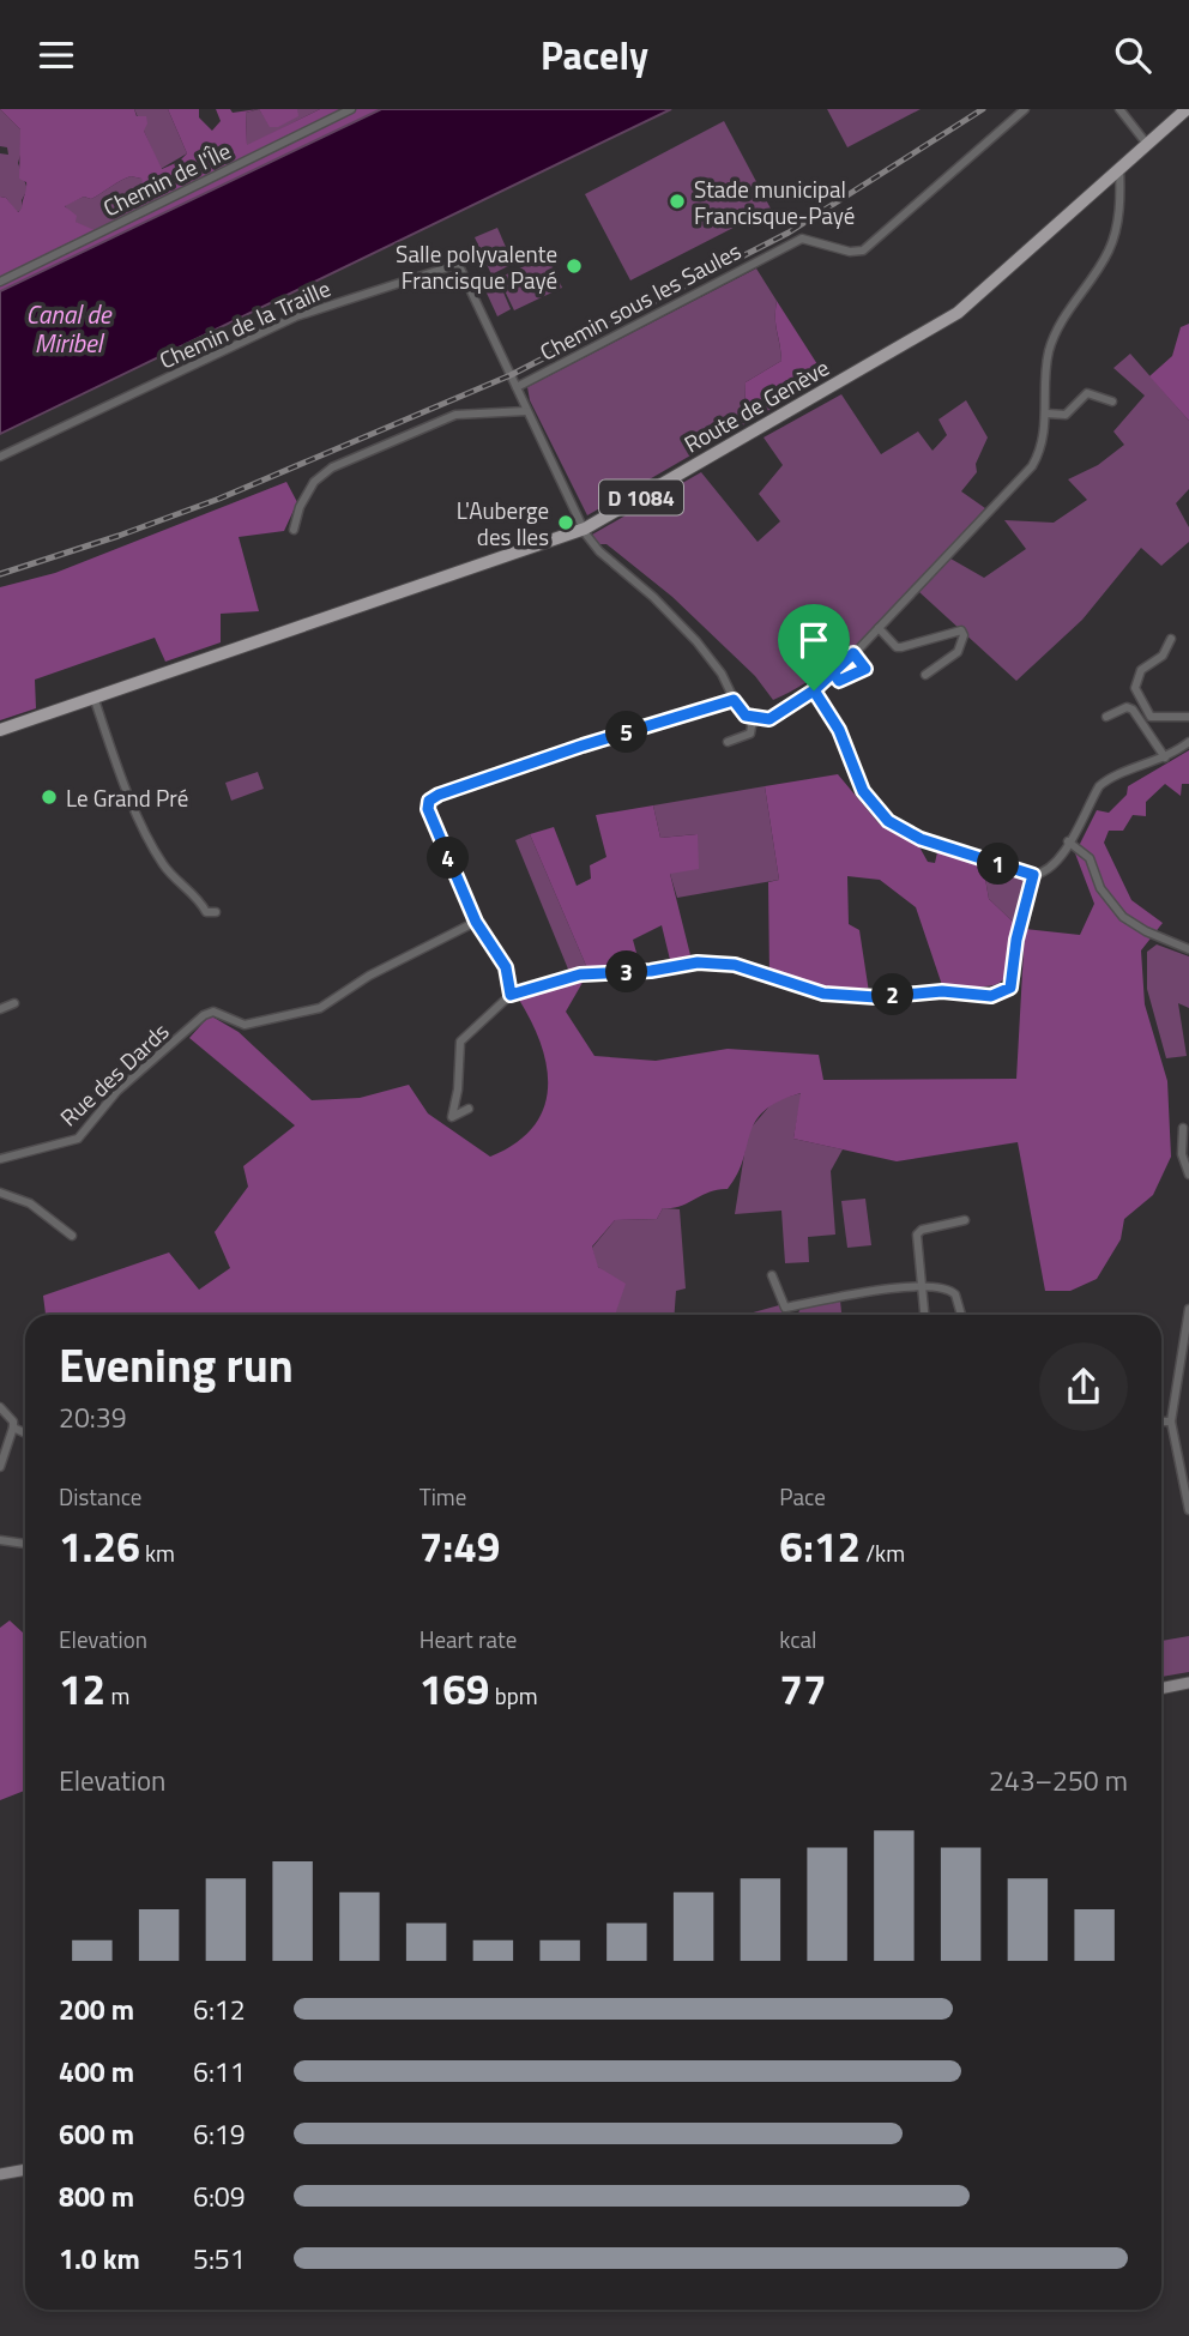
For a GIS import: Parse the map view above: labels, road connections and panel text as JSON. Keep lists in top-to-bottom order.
{
  "streets": {
    "main road": ["Route de Genève", "D 1084"],
    "street": [
      "Chemin de l'Île",
      "Chemin sous les Saules",
      "Chemin de la Traille",
      "Rue des Dards"
    ]
  },
  "crossings": [
    ["Chemin sous les Saules", "Chemin de la Traille"],
    ["Chemin de la Traille", "Route de Genève"],
    ["Route de Genève", "D 1084"]
  ],
  "water": ["Canal de Miribel"],
  "places": [
    "Stade municipal Francisque-Payé",
    "Salle polyvalente Francisque Payé",
    "L'Auberge des Iles",
    "Le Grand Pré"
  ],
  "page": {
    "header": "Pacely",
    "pins": [
      "5",
      "4",
      "1",
      "3",
      "2"
    ],
    "heading": ["Evening run", "20:39"],
    "stats": [
      ["Distance", "1.26 km"],
      ["Time", "7:49"],
      ["Pace", "6:12 /km"],
      ["Elevation", "12 m"],
      ["Heart rate", "169 bpm"],
      ["kcal", "77"]
    ],
    "chart": ["Elevation", "243–250 m"],
    "list": [
      {
        "name": "200 m",
        "note": "6:12"
      },
      {
        "name": "400 m",
        "note": "6:11"
      },
      {
        "name": "600 m",
        "note": "6:19"
      },
      {
        "name": "800 m",
        "note": "6:09"
      },
      {
        "name": "1.0 km",
        "note": "5:51"
      }
    ]
  }
}
